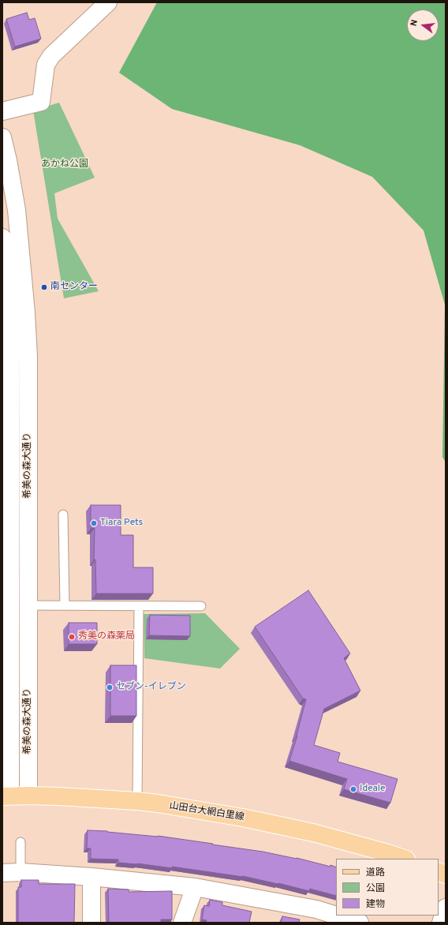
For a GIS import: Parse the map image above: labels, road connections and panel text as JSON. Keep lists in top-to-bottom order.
{
  "streets": {
    "main road": ["山田台大網白里線"],
    "street": ["希美の森大通り"]
  },
  "crossings": [
    ["希美の森大通り", "山田台大網白里線"]
  ],
  "parks": ["あかね公園"],
  "places": [
    "南センター",
    "Tiara Pets",
    "秀美の森薬局",
    "セブン-イレブン",
    "Ideale"
  ],
  "legend": ["道路", "公園", "建物"],
  "north": "left"
}
